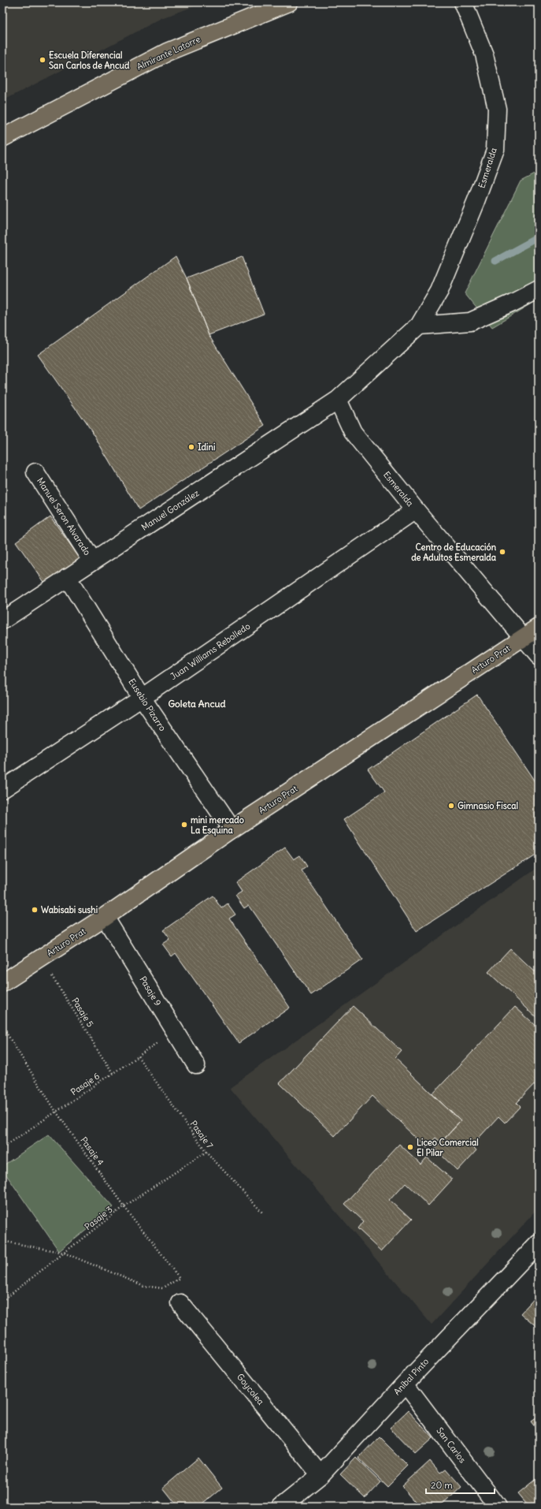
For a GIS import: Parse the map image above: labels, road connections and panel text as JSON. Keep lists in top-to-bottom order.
{
  "streets": {
    "main road": ["Almirante Latorre", "Arturo Prat"],
    "street": [
      "Esmeralda",
      "Manuel González",
      "Manuel Seron Alvarado",
      "Juan Williams Rebolledo",
      "Eusebio Pizarro",
      "Pasaje 9",
      "Aníbal Pinto",
      "Goycolea",
      "San Carlos"
    ],
    "path": [
      "Pasaje 5",
      "Pasaje 6",
      "Pasaje 7",
      "Pasaje 4",
      "Pasaje 3"
    ]
  },
  "crossings": [
    ["Esmeralda", "Manuel González"],
    ["Esmeralda", "Juan Williams Rebolledo"],
    ["Esmeralda", "Arturo Prat"],
    ["Manuel González", "Manuel Seron Alvarado"],
    ["Manuel González", "Eusebio Pizarro"],
    ["Juan Williams Rebolledo", "Eusebio Pizarro"],
    ["Arturo Prat", "Eusebio Pizarro"],
    ["Arturo Prat", "Pasaje 9"],
    ["Arturo Prat", "Pasaje 5"],
    ["Pasaje 9", "Pasaje 6"],
    ["Pasaje 5", "Pasaje 6"],
    ["Pasaje 6", "Pasaje 7"],
    ["Pasaje 6", "Pasaje 4"],
    ["Pasaje 7", "Pasaje 3"],
    ["Pasaje 4", "Pasaje 3"],
    ["Aníbal Pinto", "Goycolea"],
    ["Aníbal Pinto", "San Carlos"]
  ],
  "districts": ["Goleta Ancud"],
  "places": [
    "Escuela Diferencial San Carlos de Ancud",
    "Idini",
    "Centro de Educación de Adultos Esmeralda",
    "Gimnasio Fiscal",
    "mini mercado La Esquina",
    "Wabisabi sushi",
    "Liceo Comercial El Pilar"
  ],
  "scale_bar": "20 m"
}
